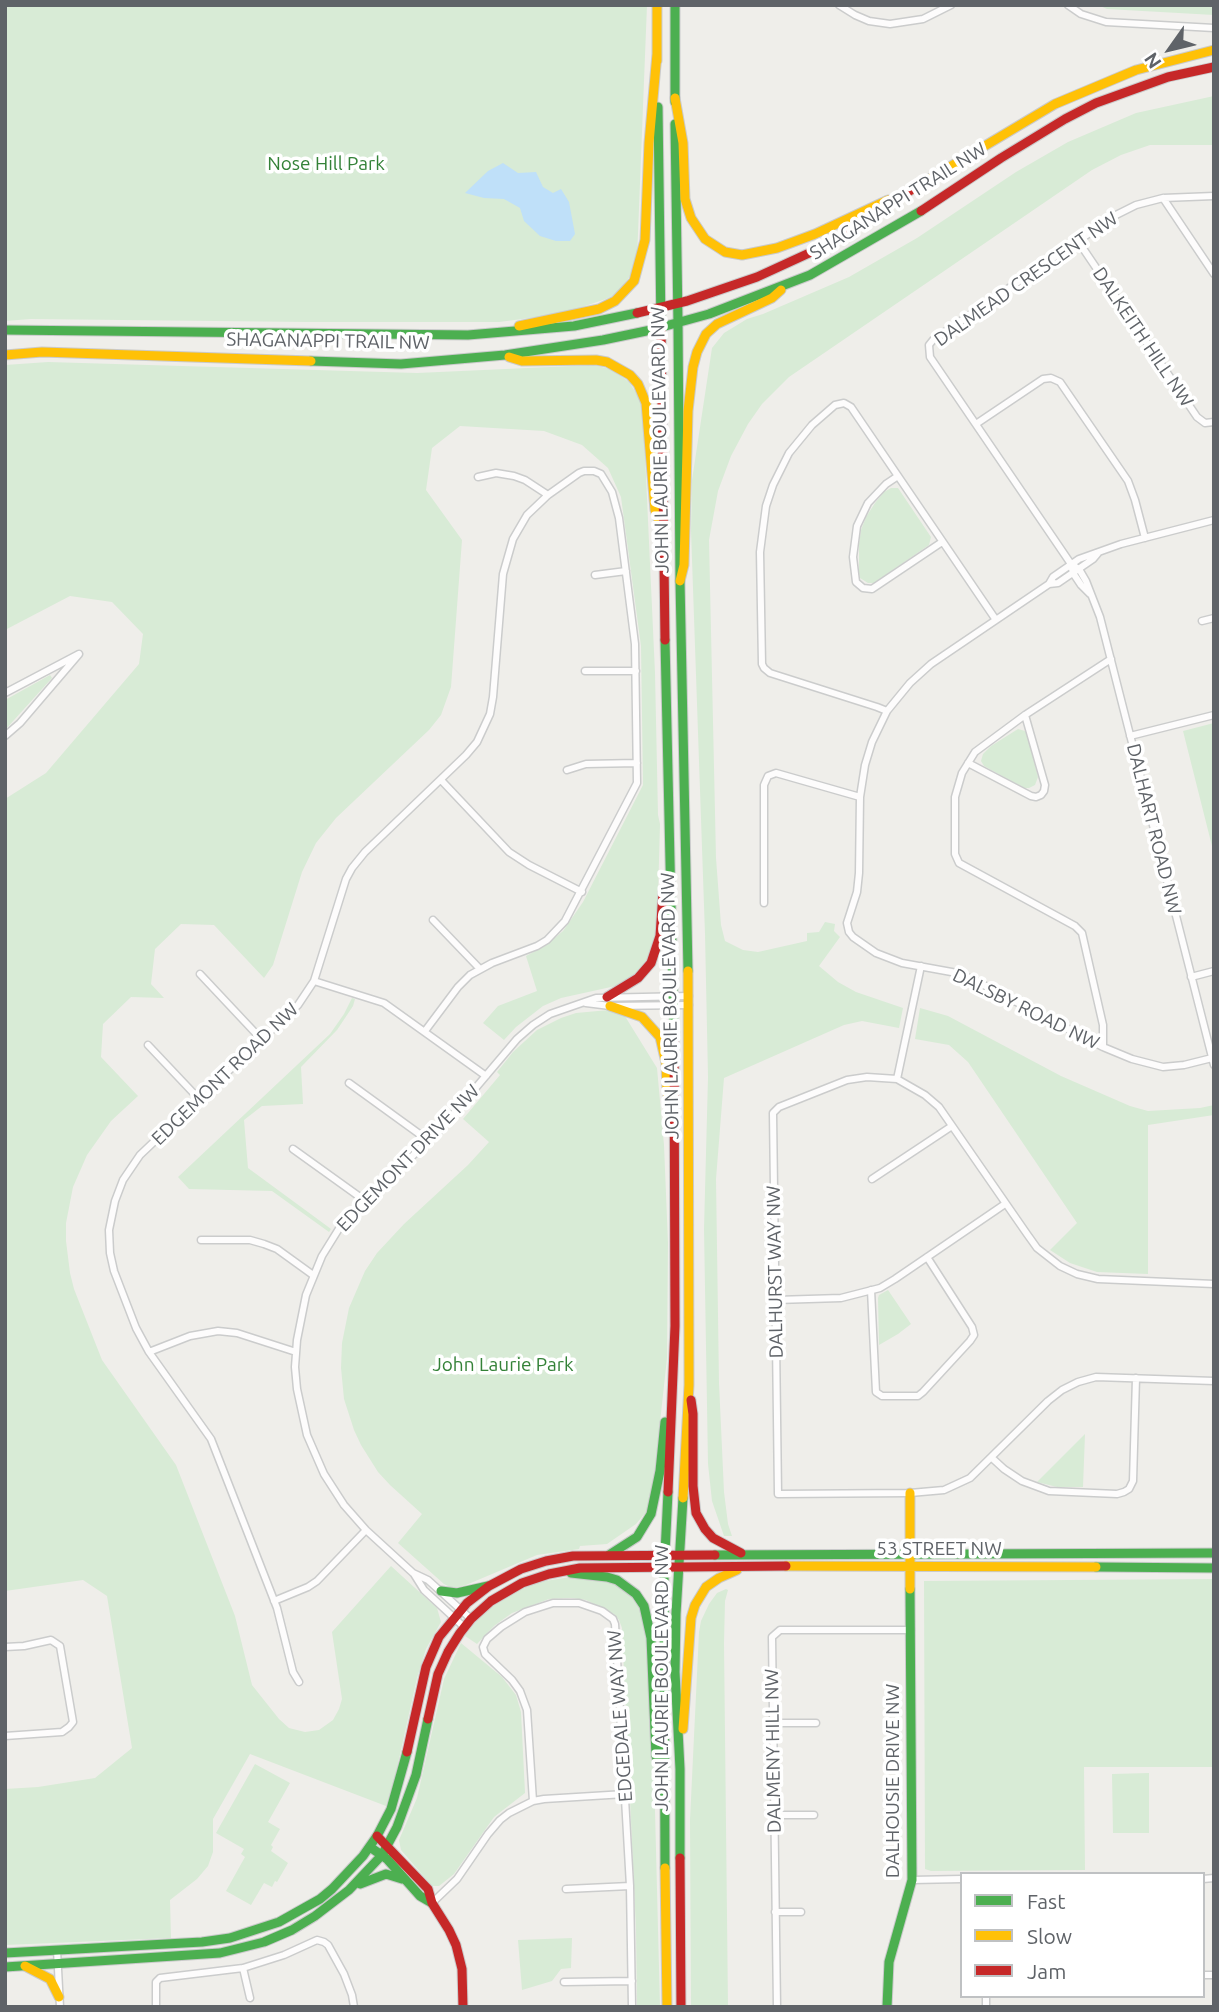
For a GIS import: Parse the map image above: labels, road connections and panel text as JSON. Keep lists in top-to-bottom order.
{
  "streets": {
    "main road": [
      "SHAGANAPPI TRAIL NW",
      "JOHN LAURIE BOULEVARD NW",
      "53 STREET NW",
      "DALHOUSIE DRIVE NW"
    ],
    "street": [
      "DALMEAD CRESCENT NW",
      "DALKEITH HILL NW",
      "DALHART ROAD NW",
      "DALSBY ROAD NW",
      "EDGEMONT ROAD NW",
      "EDGEMONT DRIVE NW",
      "DALHURST WAY NW",
      "EDGEDALE WAY NW",
      "DALMENY HILL NW"
    ]
  },
  "crossings": [
    ["SHAGANAPPI TRAIL NW", "JOHN LAURIE BOULEVARD NW"],
    ["DALMEAD CRESCENT NW", "DALKEITH HILL NW"],
    ["DALMEAD CRESCENT NW", "DALHART ROAD NW"],
    ["JOHN LAURIE BOULEVARD NW", "EDGEMONT DRIVE NW"],
    ["JOHN LAURIE BOULEVARD NW", "53 STREET NW"],
    ["DALHART ROAD NW", "DALSBY ROAD NW"],
    ["DALHURST WAY NW", "DALHOUSIE DRIVE NW"],
    ["53 STREET NW", "DALHOUSIE DRIVE NW"],
    ["DALMENY HILL NW", "DALHOUSIE DRIVE NW"]
  ],
  "parks": ["Nose Hill Park", "John Laurie Park"],
  "legend": ["Fast", "Slow", "Jam"],
  "north": "bottom left"
}
